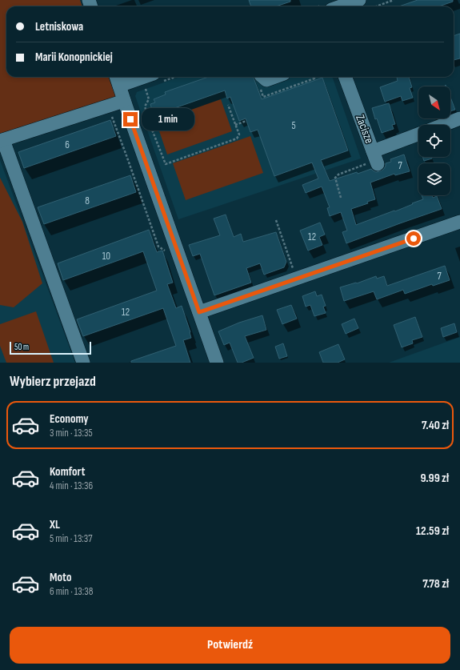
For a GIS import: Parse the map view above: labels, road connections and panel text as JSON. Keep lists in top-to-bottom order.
{
  "streets": {
    "street": ["Zacisze"]
  },
  "house_numbers": [
    "5",
    "6",
    "7",
    "8",
    "12",
    "10",
    "7",
    "12"
  ],
  "scale_bar": "50 m",
  "north": "bottom right",
  "page": {
    "banner": ["Letniskowa", "Marii Konopnickiej"],
    "bubble": "1 min",
    "scale": "50 m",
    "heading": "Wybierz przejazd",
    "list": [
      {
        "name": "Economy",
        "note": "3 min · 13:35",
        "value": "7.40 zł"
      },
      {
        "name": "Komfort",
        "note": "4 min · 13:36",
        "value": "9.99 zł"
      },
      {
        "name": "XL",
        "note": "5 min · 13:37",
        "value": "12.59 zł"
      },
      {
        "name": "Moto",
        "note": "6 min · 13:38",
        "value": "7.78 zł"
      }
    ],
    "buttons": "Potwierdź"
  }
}
